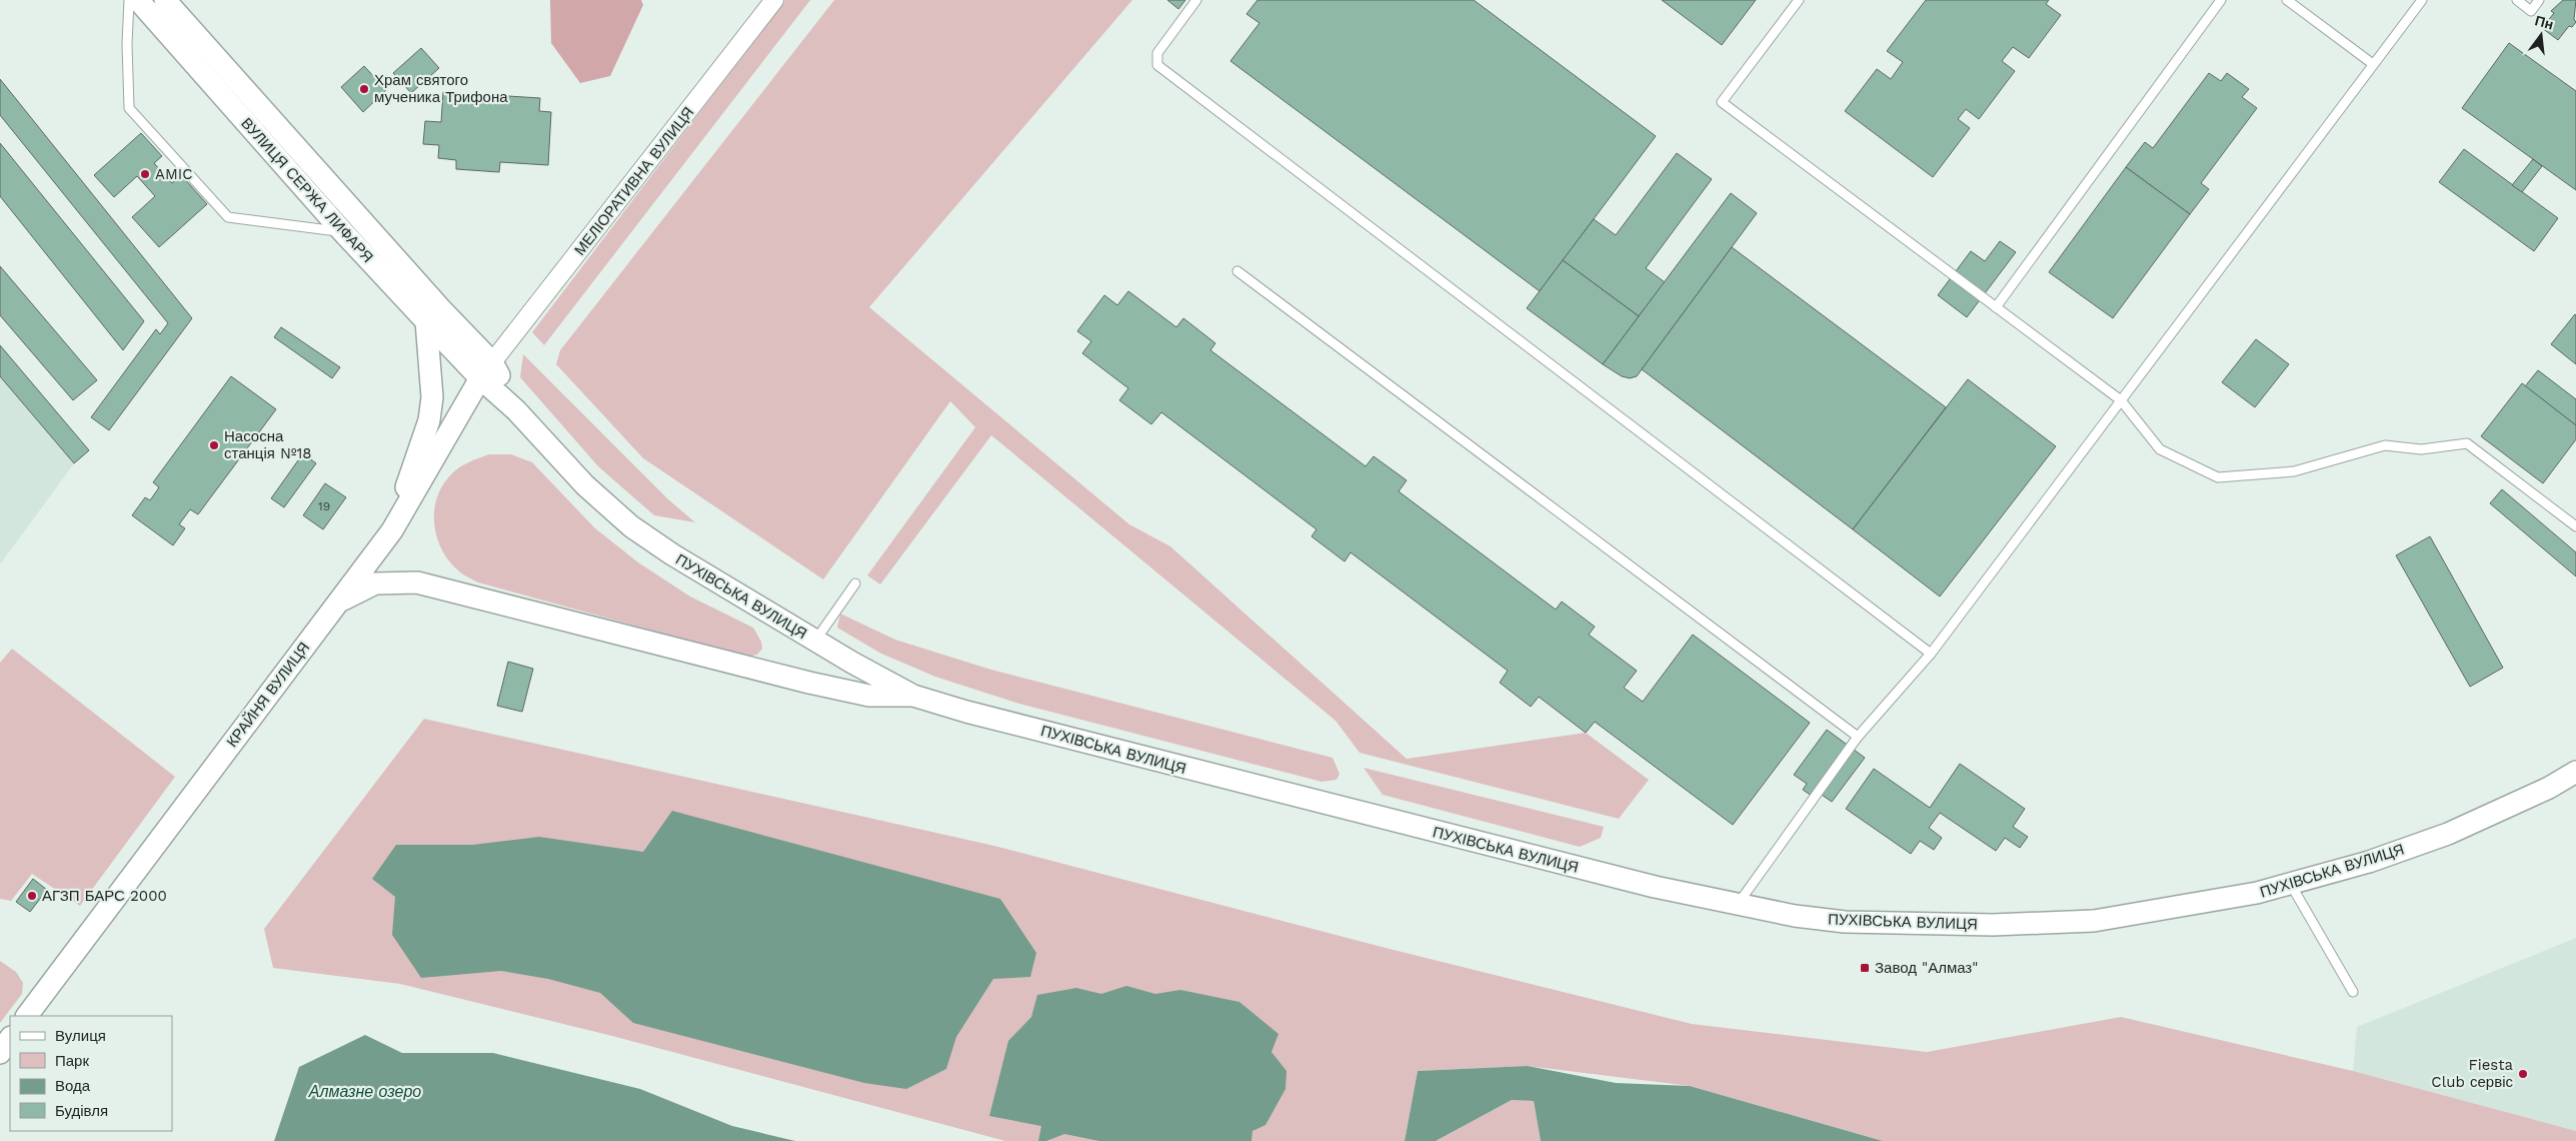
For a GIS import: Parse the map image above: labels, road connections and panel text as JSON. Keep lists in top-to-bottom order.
{
  "streets": {
    "street": [
      "МЕЛІОРАТИВНА ВУЛИЦЯ",
      "ВУЛИЦЯ СЕРЖА ЛИФАРЯ",
      "ПУХІВСЬКА ВУЛИЦЯ",
      "КРАЙНЯ ВУЛИЦЯ"
    ]
  },
  "crossings": [
    ["МЕЛІОРАТИВНА ВУЛИЦЯ", "ВУЛИЦЯ СЕРЖА ЛИФАРЯ"],
    ["МЕЛІОРАТИВНА ВУЛИЦЯ", "ПУХІВСЬКА ВУЛИЦЯ"],
    ["МЕЛІОРАТИВНА ВУЛИЦЯ", "КРАЙНЯ ВУЛИЦЯ"],
    ["ВУЛИЦЯ СЕРЖА ЛИФАРЯ", "ПУХІВСЬКА ВУЛИЦЯ"],
    ["ВУЛИЦЯ СЕРЖА ЛИФАРЯ", "КРАЙНЯ ВУЛИЦЯ"],
    ["ПУХІВСЬКА ВУЛИЦЯ", "КРАЙНЯ ВУЛИЦЯ"]
  ],
  "water": ["Алмазне озеро"],
  "places": {
    "other": [
      "Храм святого мученика Трифона",
      "AMIC",
      "Насосна станція №18",
      "АГЗП БАРС 2000",
      "Fiesta Club сервіс"
    ],
    "transit": ["Завод \"Алмаз\""]
  },
  "house_numbers": ["19"],
  "legend": [
    "Вулиця",
    "Парк",
    "Вода",
    "Будівля"
  ],
  "north": "top"
}
